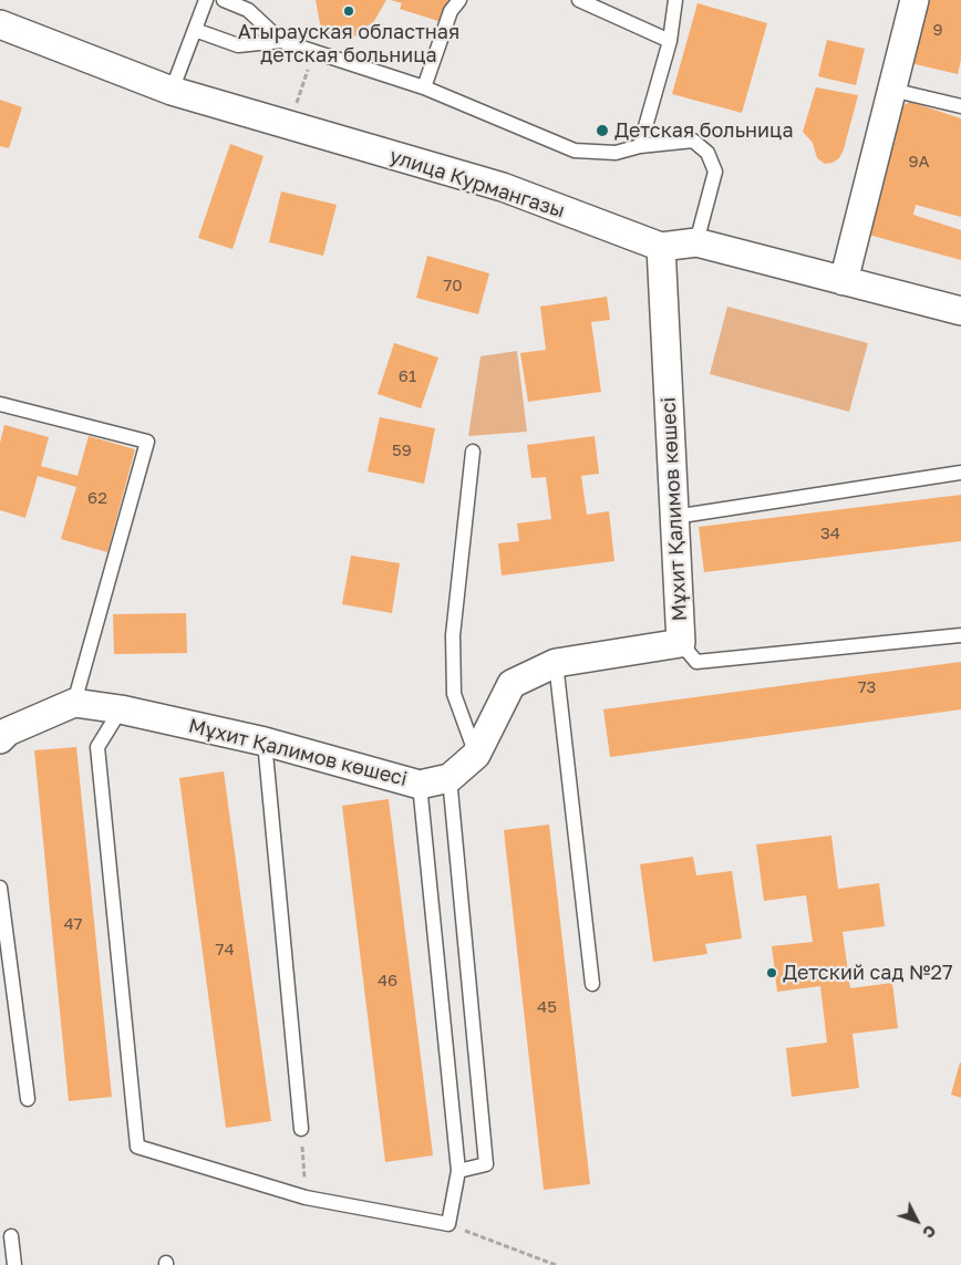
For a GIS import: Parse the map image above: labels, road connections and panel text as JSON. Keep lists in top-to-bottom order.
{
  "streets": {
    "street": ["улица Курмангазы", "Мұхит Қалимов көшесі"]
  },
  "crossings": [
    ["улица Курмангазы", "Мұхит Қалимов көшесі"]
  ],
  "places": ["Атырауская областная детская больница", "Детская больница", "Детский сад №27"],
  "house_numbers": [
    "9",
    "9А",
    "70",
    "61",
    "59",
    "62",
    "34",
    "73",
    "47",
    "74",
    "46",
    "45"
  ],
  "north": "bottom right"
}
